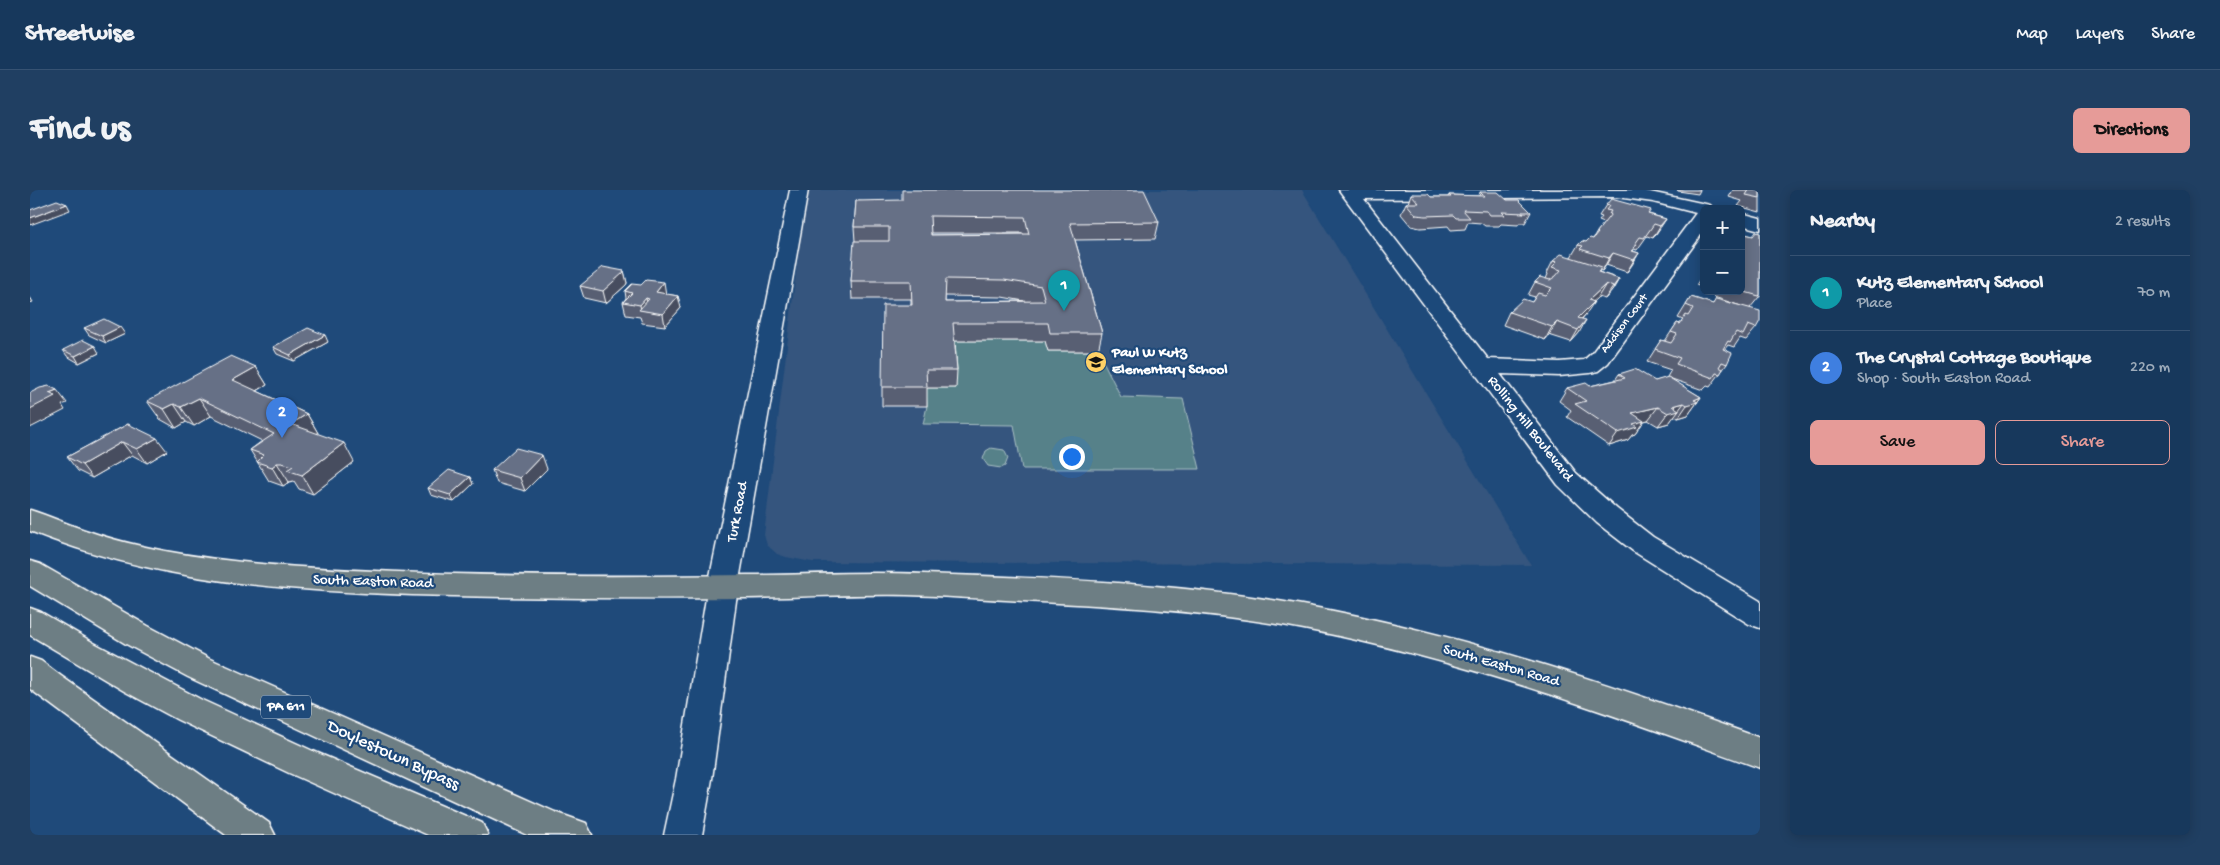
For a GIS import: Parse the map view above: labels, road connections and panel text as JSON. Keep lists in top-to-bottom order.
{
  "streets": {
    "main road": ["South Easton Road", "PA 611", "Doylestown Bypass"],
    "street": ["Addison Court", "Rolling Hill Boulevard", "Turk Road"]
  },
  "crossings": [
    ["Addison Court", "Rolling Hill Boulevard"],
    ["Turk Road", "South Easton Road"]
  ],
  "places": {
    "school or university": ["Paul W Kutz Elementary School"]
  },
  "page": {
    "header": "Streetwise",
    "nav": ["Map", "Layers", "Share"],
    "buttons": [
      "Directions",
      ["Save", "Share"]
    ],
    "title": "Find us",
    "heading": ["Nearby", "2 results"],
    "map_buttons": ["+", "−"],
    "list": [
      {
        "mark": "1",
        "name": "Kutz Elementary School",
        "note": "Place",
        "value": "70 m"
      },
      {
        "mark": "2",
        "name": "The Crystal Cottage Boutique",
        "note": "Shop · South Easton Road",
        "value": "220 m"
      }
    ],
    "pins": ["1", "2"]
  }
}
